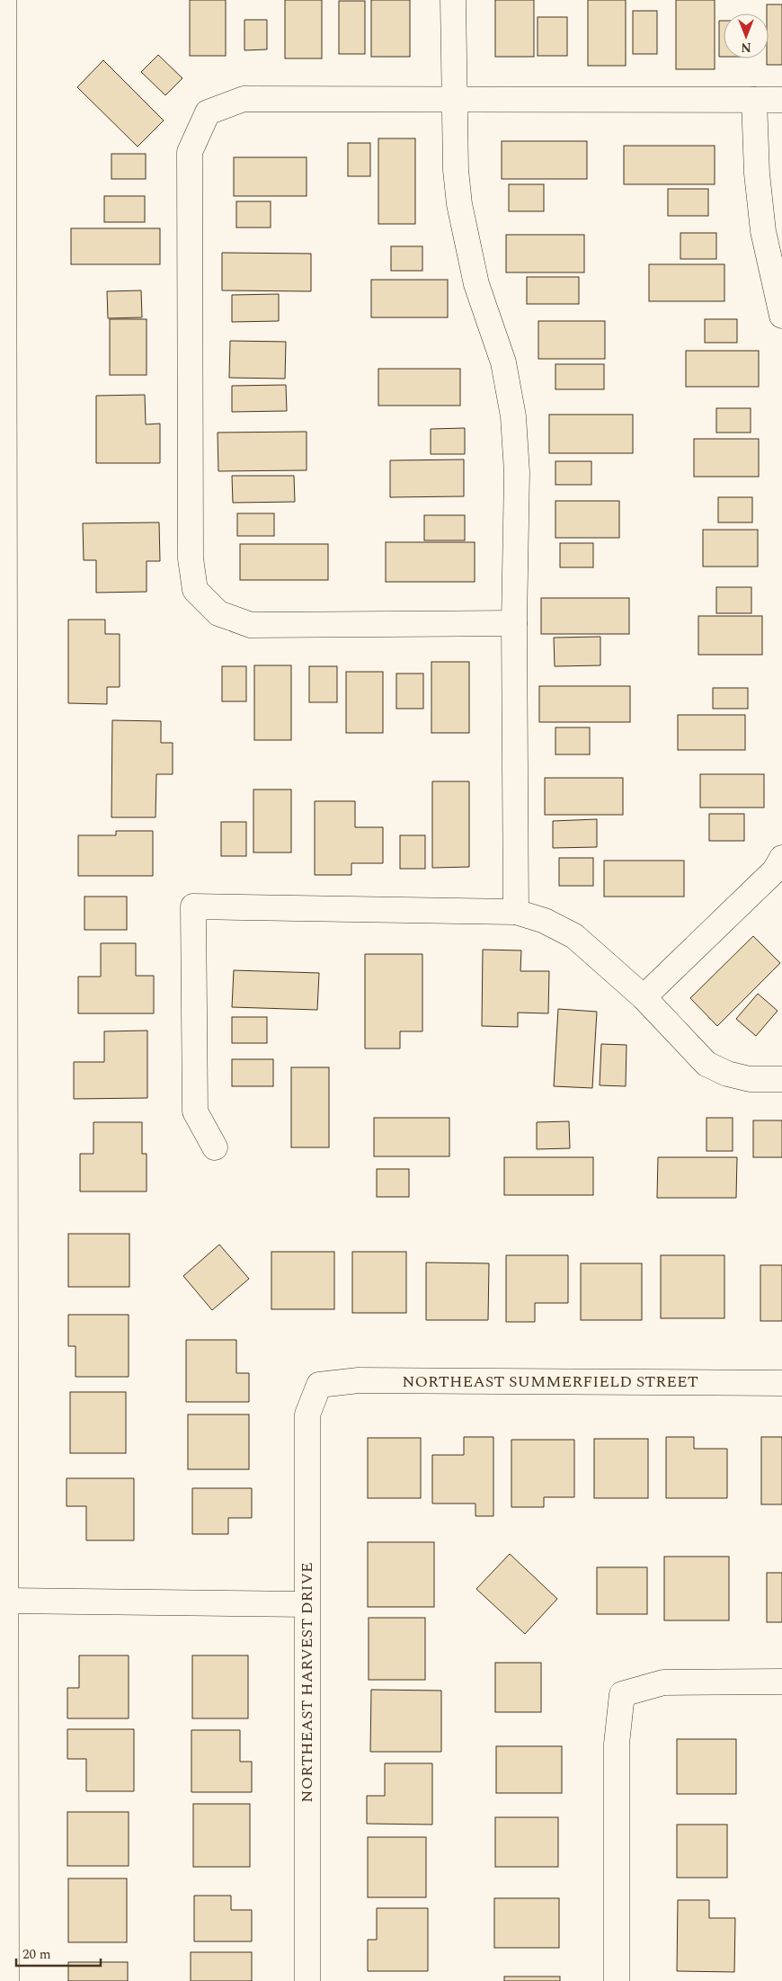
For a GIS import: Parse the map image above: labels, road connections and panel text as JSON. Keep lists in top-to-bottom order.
{
  "streets": {
    "street": ["NORTHEAST SUMMERFIELD STREET", "NORTHEAST HARVEST DRIVE"]
  },
  "crossings": [
    ["NORTHEAST SUMMERFIELD STREET", "NORTHEAST HARVEST DRIVE"]
  ],
  "scale_bar": "20 m",
  "north": "bottom"
}
